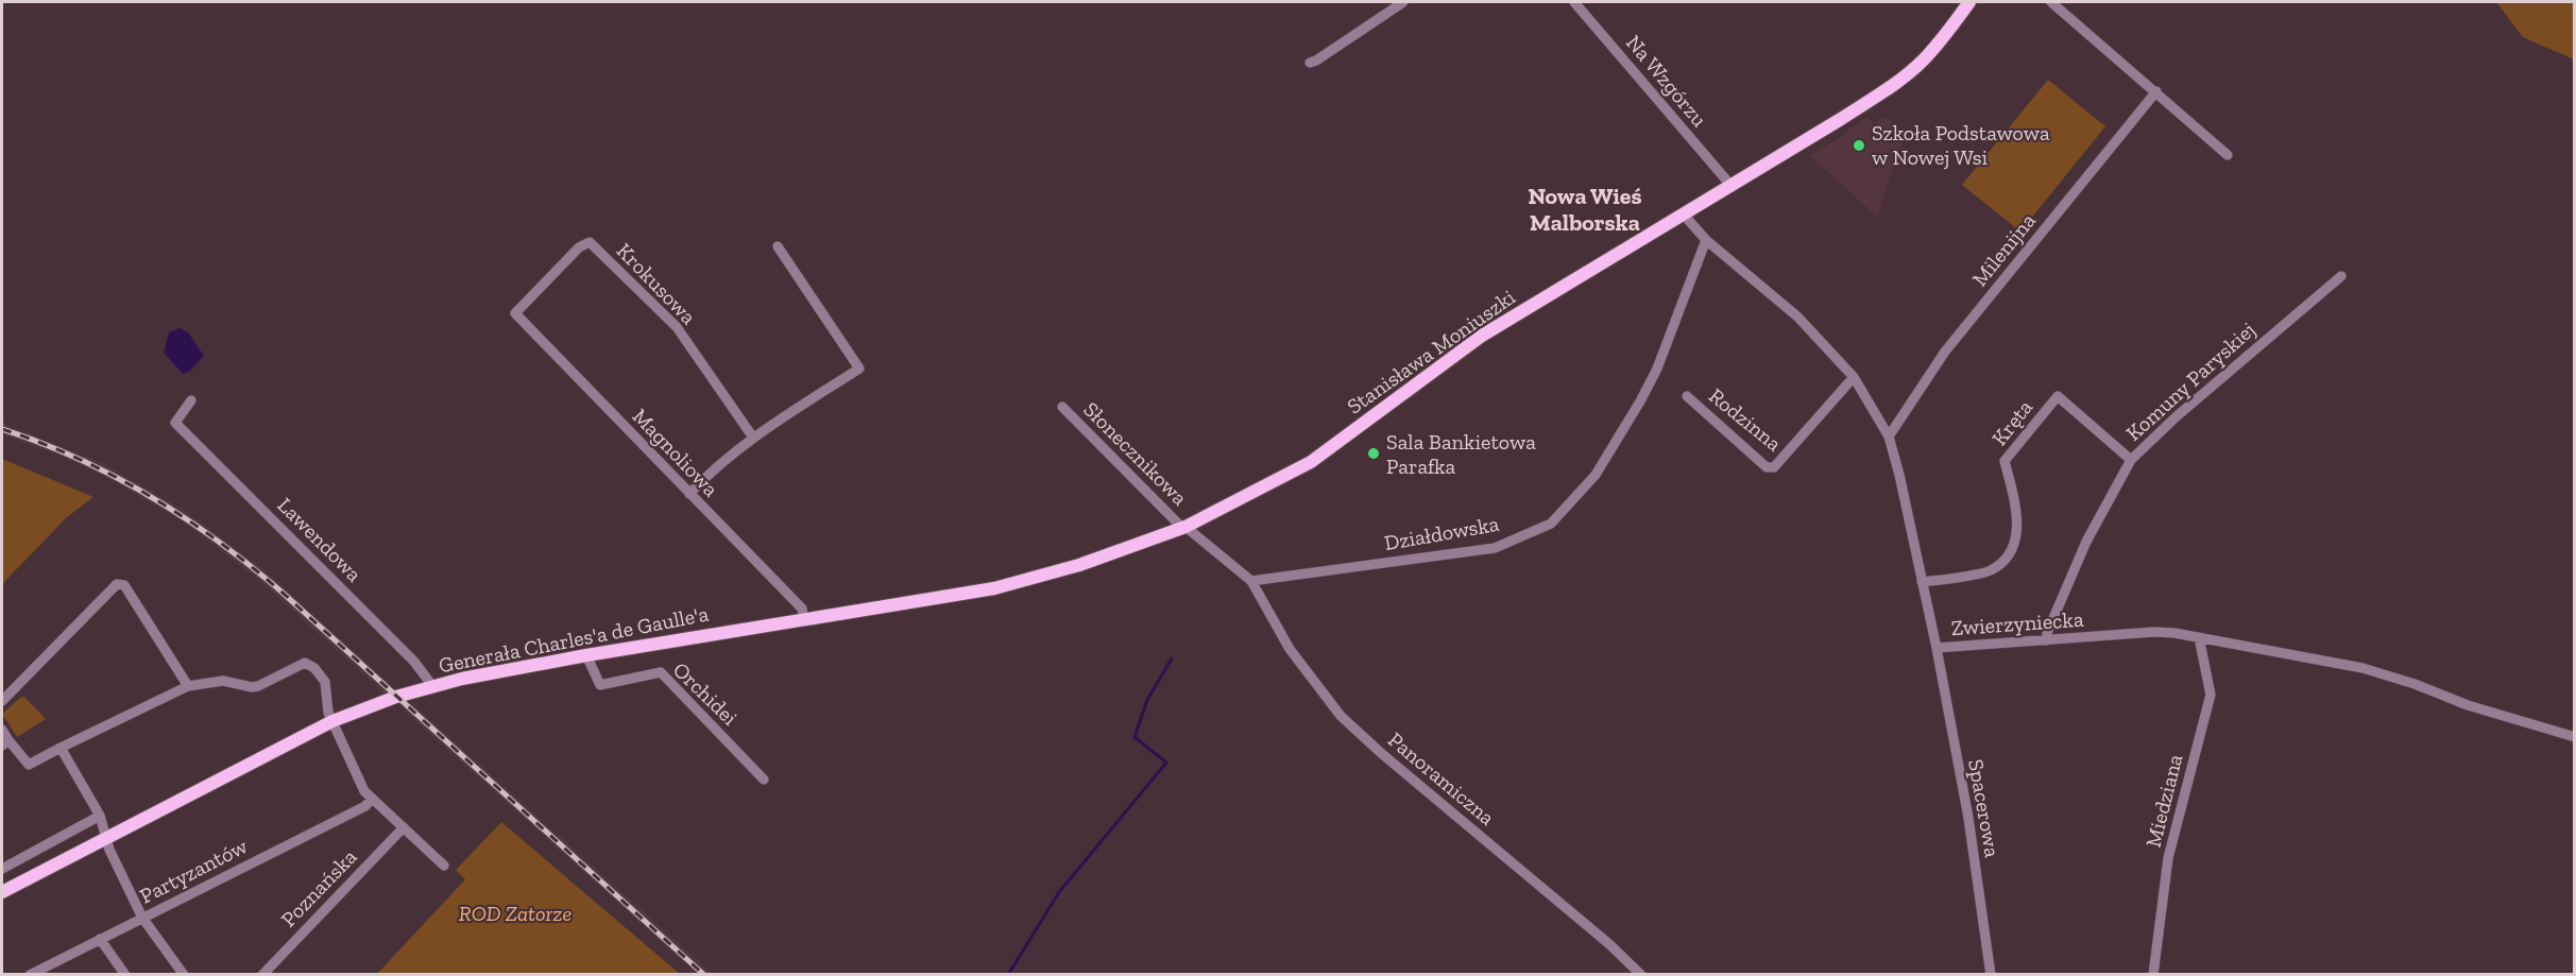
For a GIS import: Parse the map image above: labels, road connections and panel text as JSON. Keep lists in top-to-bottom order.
{
  "streets": {
    "main road": ["Stanisława Moniuszki", "Generała Charles'a de Gaulle'a"],
    "street": [
      "Na Wzgórzu",
      "Milenijna",
      "Krokusowa",
      "Komuny Paryskiej",
      "Rodzinna",
      "Kręta",
      "Magnoliowa",
      "Słonecznikowa",
      "Działdowska",
      "Lawendowa",
      "Zwierzyniecka",
      "Orchidei",
      "Panoramiczna",
      "Miedziana",
      "Spacerowa",
      "Partyzantów",
      "Poznańska"
    ]
  },
  "crossings": [
    ["Na Wzgórzu", "Stanisława Moniuszki"],
    ["Milenijna", "Zwierzyniecka"],
    ["Krokusowa", "Magnoliowa"],
    ["Stanisława Moniuszki", "Słonecznikowa"],
    ["Stanisława Moniuszki", "Generała Charles'a de Gaulle'a"],
    ["Komuny Paryskiej", "Kręta"],
    ["Komuny Paryskiej", "Zwierzyniecka"],
    ["Rodzinna", "Zwierzyniecka"],
    ["Kręta", "Zwierzyniecka"],
    ["Magnoliowa", "Generała Charles'a de Gaulle'a"],
    ["Słonecznikowa", "Generała Charles'a de Gaulle'a"],
    ["Działdowska", "Zwierzyniecka"],
    ["Działdowska", "Panoramiczna"],
    ["Lawendowa", "Generała Charles'a de Gaulle'a"],
    ["Zwierzyniecka", "Miedziana"],
    ["Zwierzyniecka", "Spacerowa"],
    ["Generała Charles'a de Gaulle'a", "Orchidei"]
  ],
  "districts": ["Nowa Wieś Malborska"],
  "parks": ["ROD Zatorze"],
  "places": ["Szkoła Podstawowa w Nowej Wsi", "Sala Bankietowa Parafka"]
}
